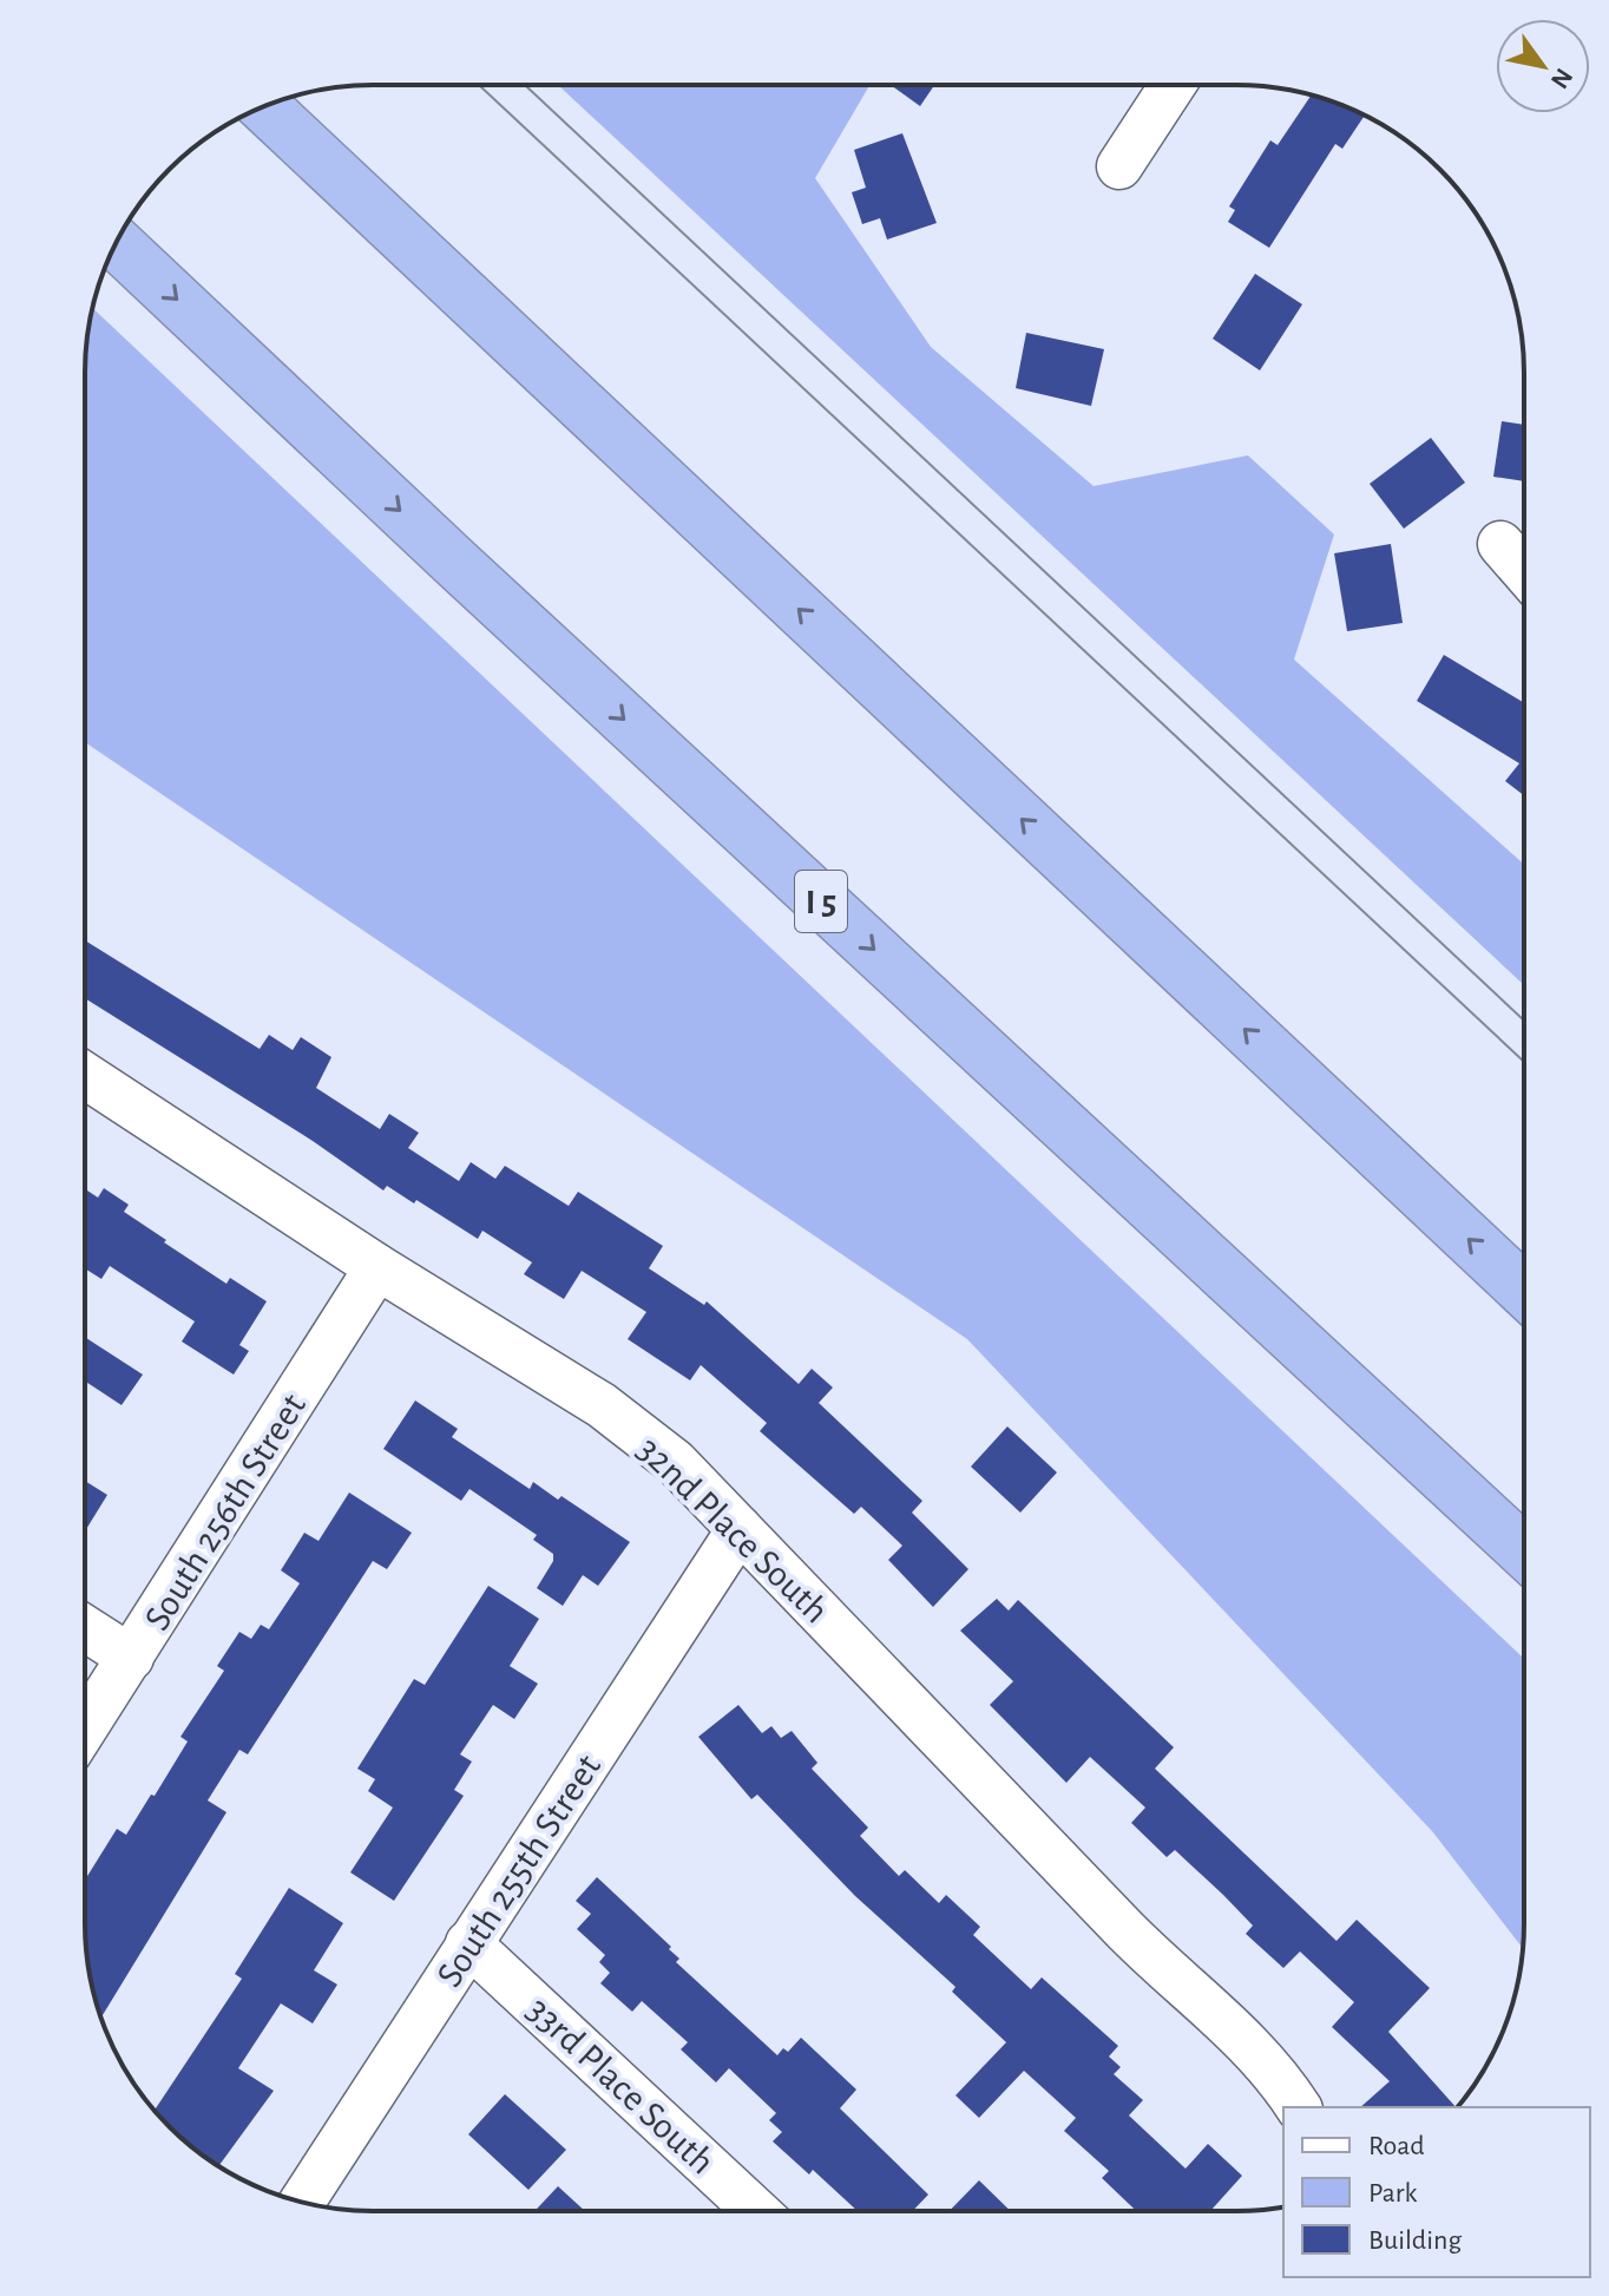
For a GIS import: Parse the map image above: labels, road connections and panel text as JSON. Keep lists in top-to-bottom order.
{
  "streets": {
    "highway": ["I 5"],
    "street": [
      "South 256th Street",
      "32nd Place South",
      "South 255th Street",
      "33rd Place South"
    ]
  },
  "crossings": [
    ["South 256th Street", "32nd Place South"],
    ["32nd Place South", "South 255th Street"],
    ["South 255th Street", "33rd Place South"]
  ],
  "legend": ["Road", "Park", "Building"],
  "north": "bottom right"
}
